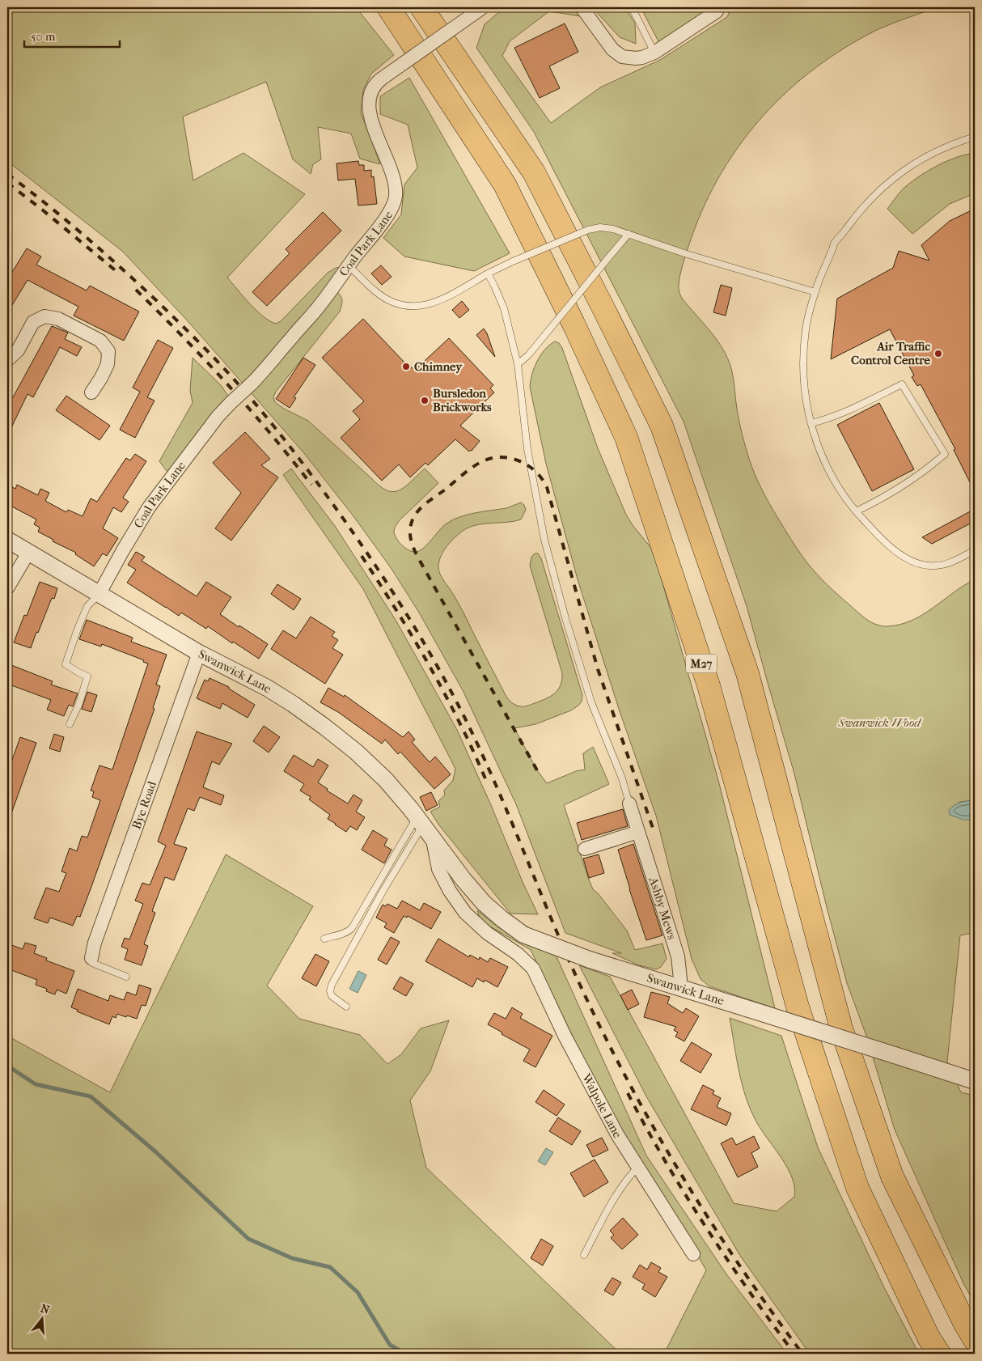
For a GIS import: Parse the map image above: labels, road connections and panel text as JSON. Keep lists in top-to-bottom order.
{
  "streets": {
    "highway": ["M27"],
    "street": [
      "Coal Park Lane",
      "Swanwick Lane",
      "Bye Road",
      "Ashby Mews",
      "Walpole Lane"
    ]
  },
  "crossings": [
    ["Coal Park Lane", "Swanwick Lane"],
    ["Swanwick Lane", "Bye Road"],
    ["Swanwick Lane", "Ashby Mews"],
    ["Swanwick Lane", "Walpole Lane"]
  ],
  "parks": ["Swanwick Wood"],
  "places": ["Air Traffic Control Centre", "Chimney", "Bursledon Brickworks"],
  "scale_bar": "50 m",
  "north": "top"
}
